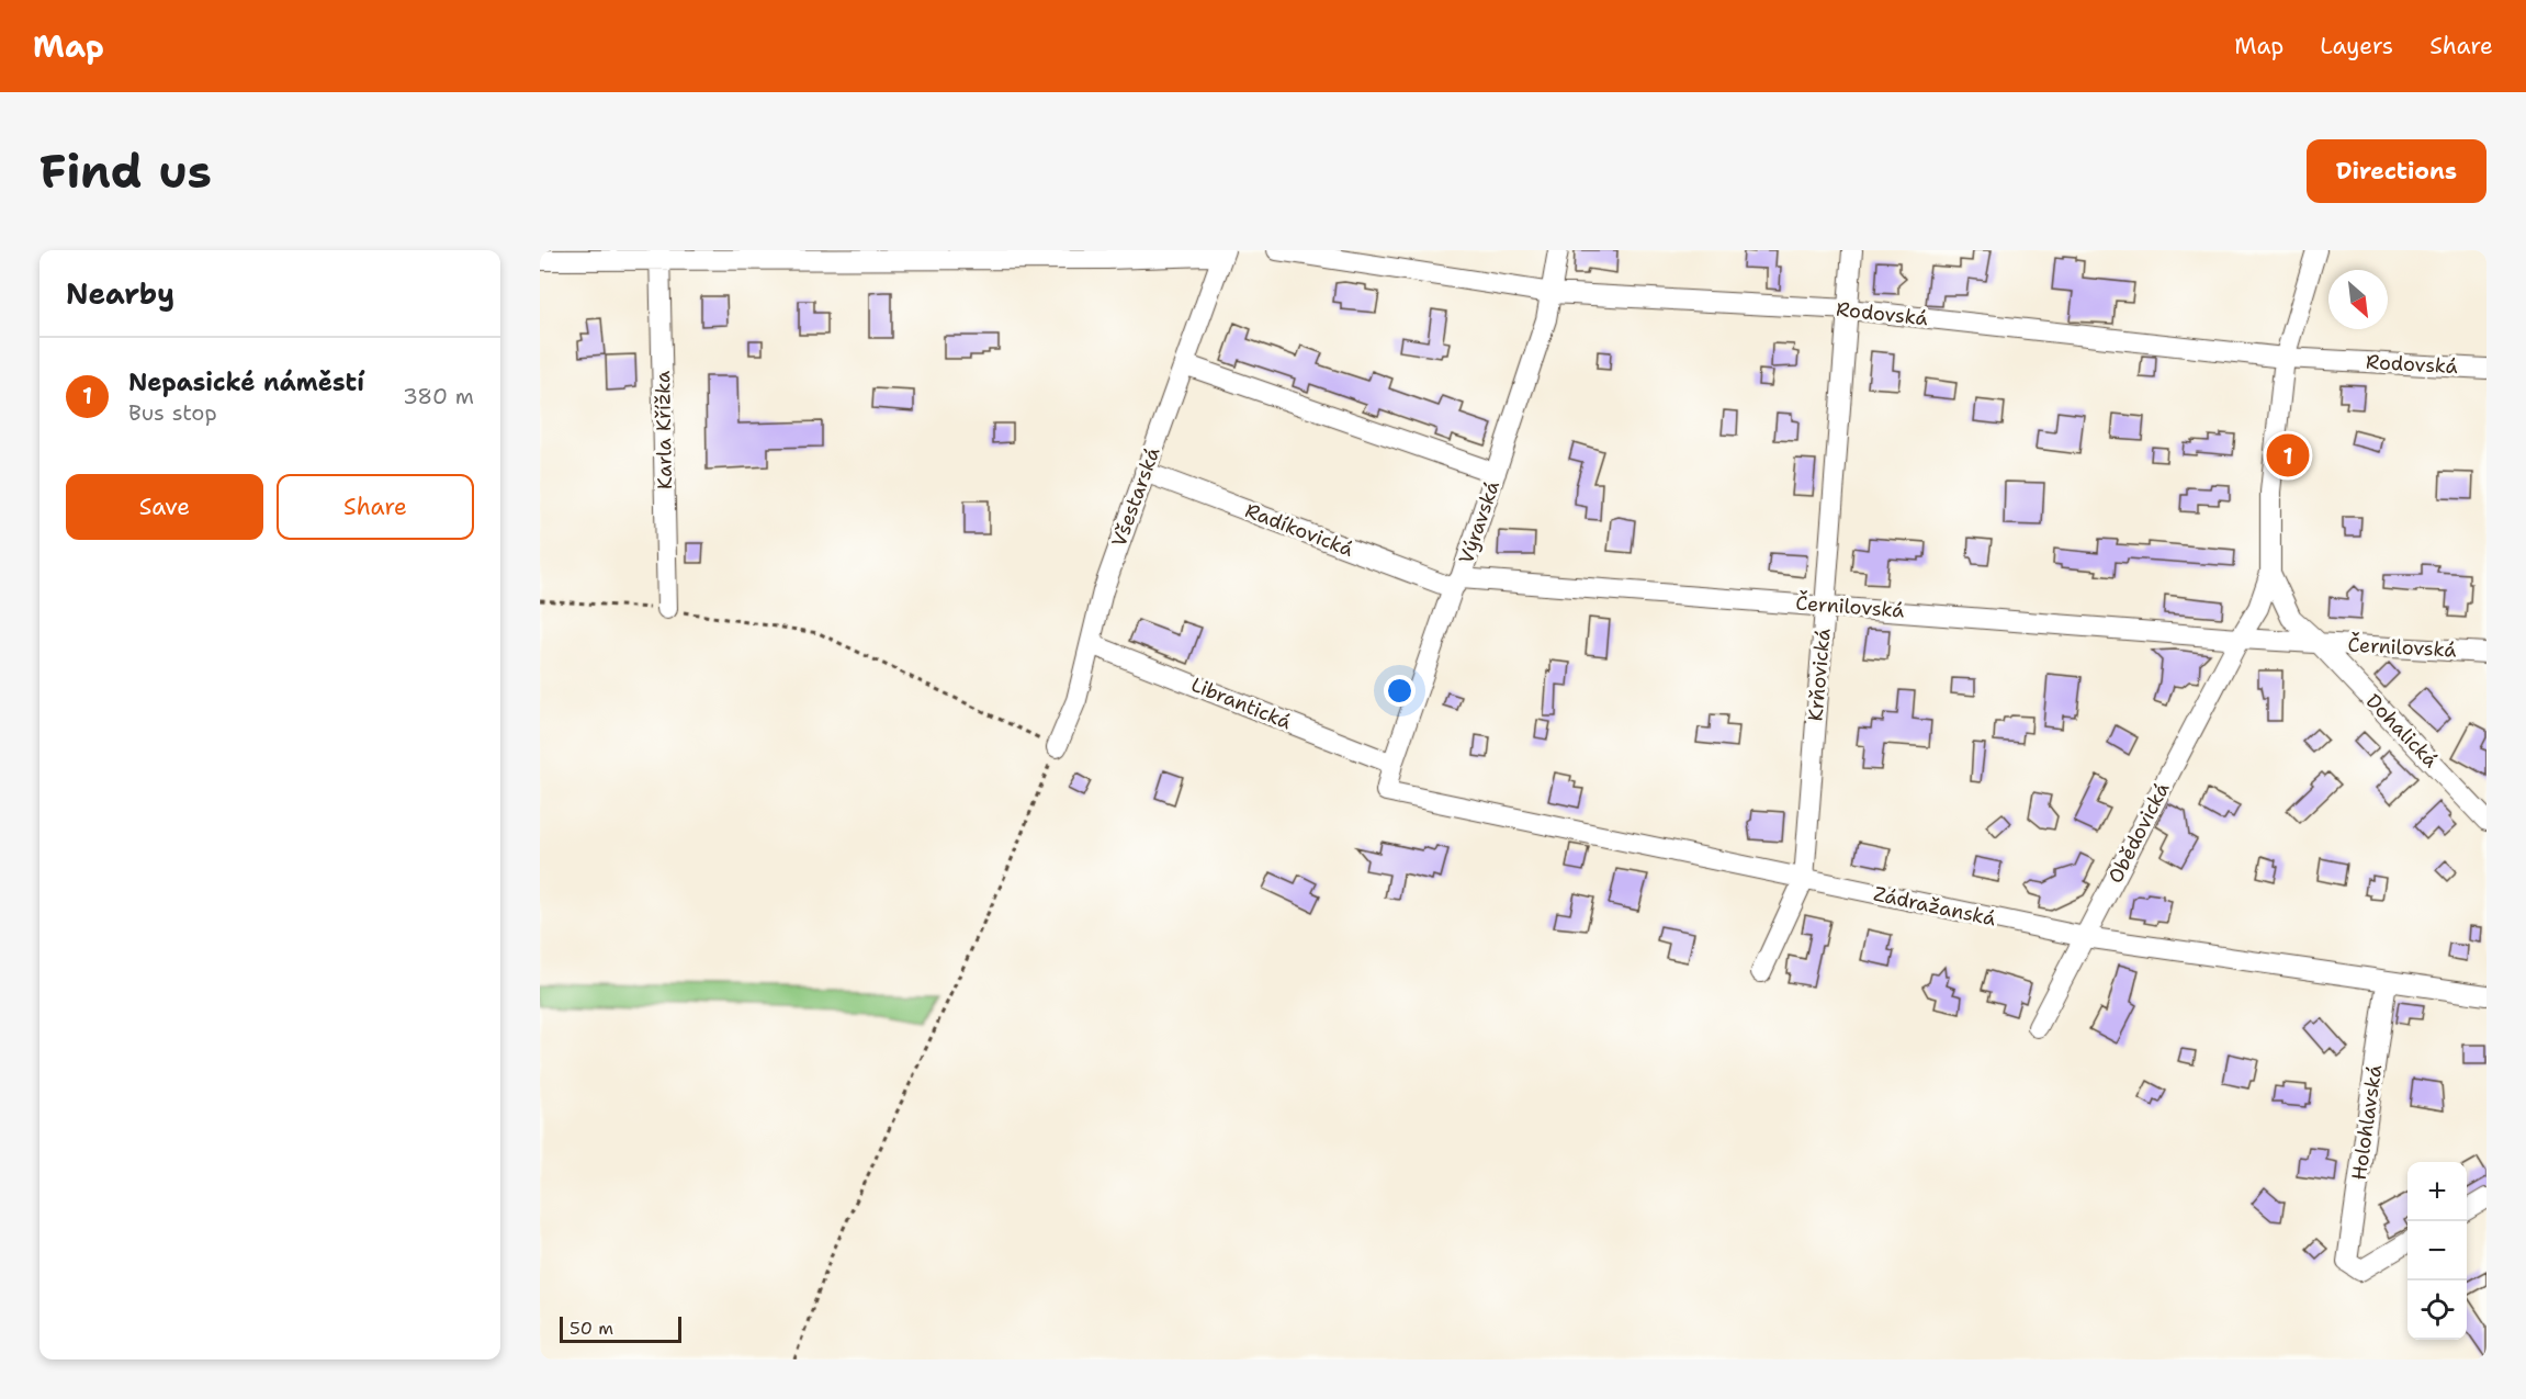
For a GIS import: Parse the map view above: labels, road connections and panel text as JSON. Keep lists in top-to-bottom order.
{
  "streets": {
    "street": [
      "Rodovská",
      "Karla Křížka",
      "Všestarská",
      "Výravská",
      "Radíkovická",
      "Černilovská",
      "Krňovická",
      "Librantická",
      "Dohalická",
      "Obědovická",
      "Zádražanská",
      "Holohlavská"
    ]
  },
  "crossings": [
    ["Rodovská", "Výravská"],
    ["Rodovská", "Krňovická"],
    ["Všestarská", "Radíkovická"],
    ["Všestarská", "Librantická"],
    ["Výravská", "Radíkovická"],
    ["Výravská", "Černilovská"],
    ["Výravská", "Librantická"],
    ["Výravská", "Zádražanská"],
    ["Radíkovická", "Černilovská"],
    ["Černilovská", "Krňovická"],
    ["Černilovská", "Dohalická"],
    ["Černilovská", "Obědovická"],
    ["Krňovická", "Zádražanská"],
    ["Dohalická", "Obědovická"],
    ["Obědovická", "Zádražanská"],
    ["Zádražanská", "Holohlavská"]
  ],
  "scale_bar": "50 m",
  "north": "bottom right",
  "page": {
    "header": "Map",
    "nav": ["Map", "Layers", "Share"],
    "buttons": [
      "Directions",
      ["Save", "Share"]
    ],
    "title": "Find us",
    "heading": "Nearby",
    "list": [
      {
        "mark": "1",
        "name": "Nepasické náměstí",
        "note": "Bus stop",
        "value": "380 m"
      }
    ],
    "pins": "1",
    "map_buttons": ["+", "−"],
    "scale": "50 m"
  }
}
